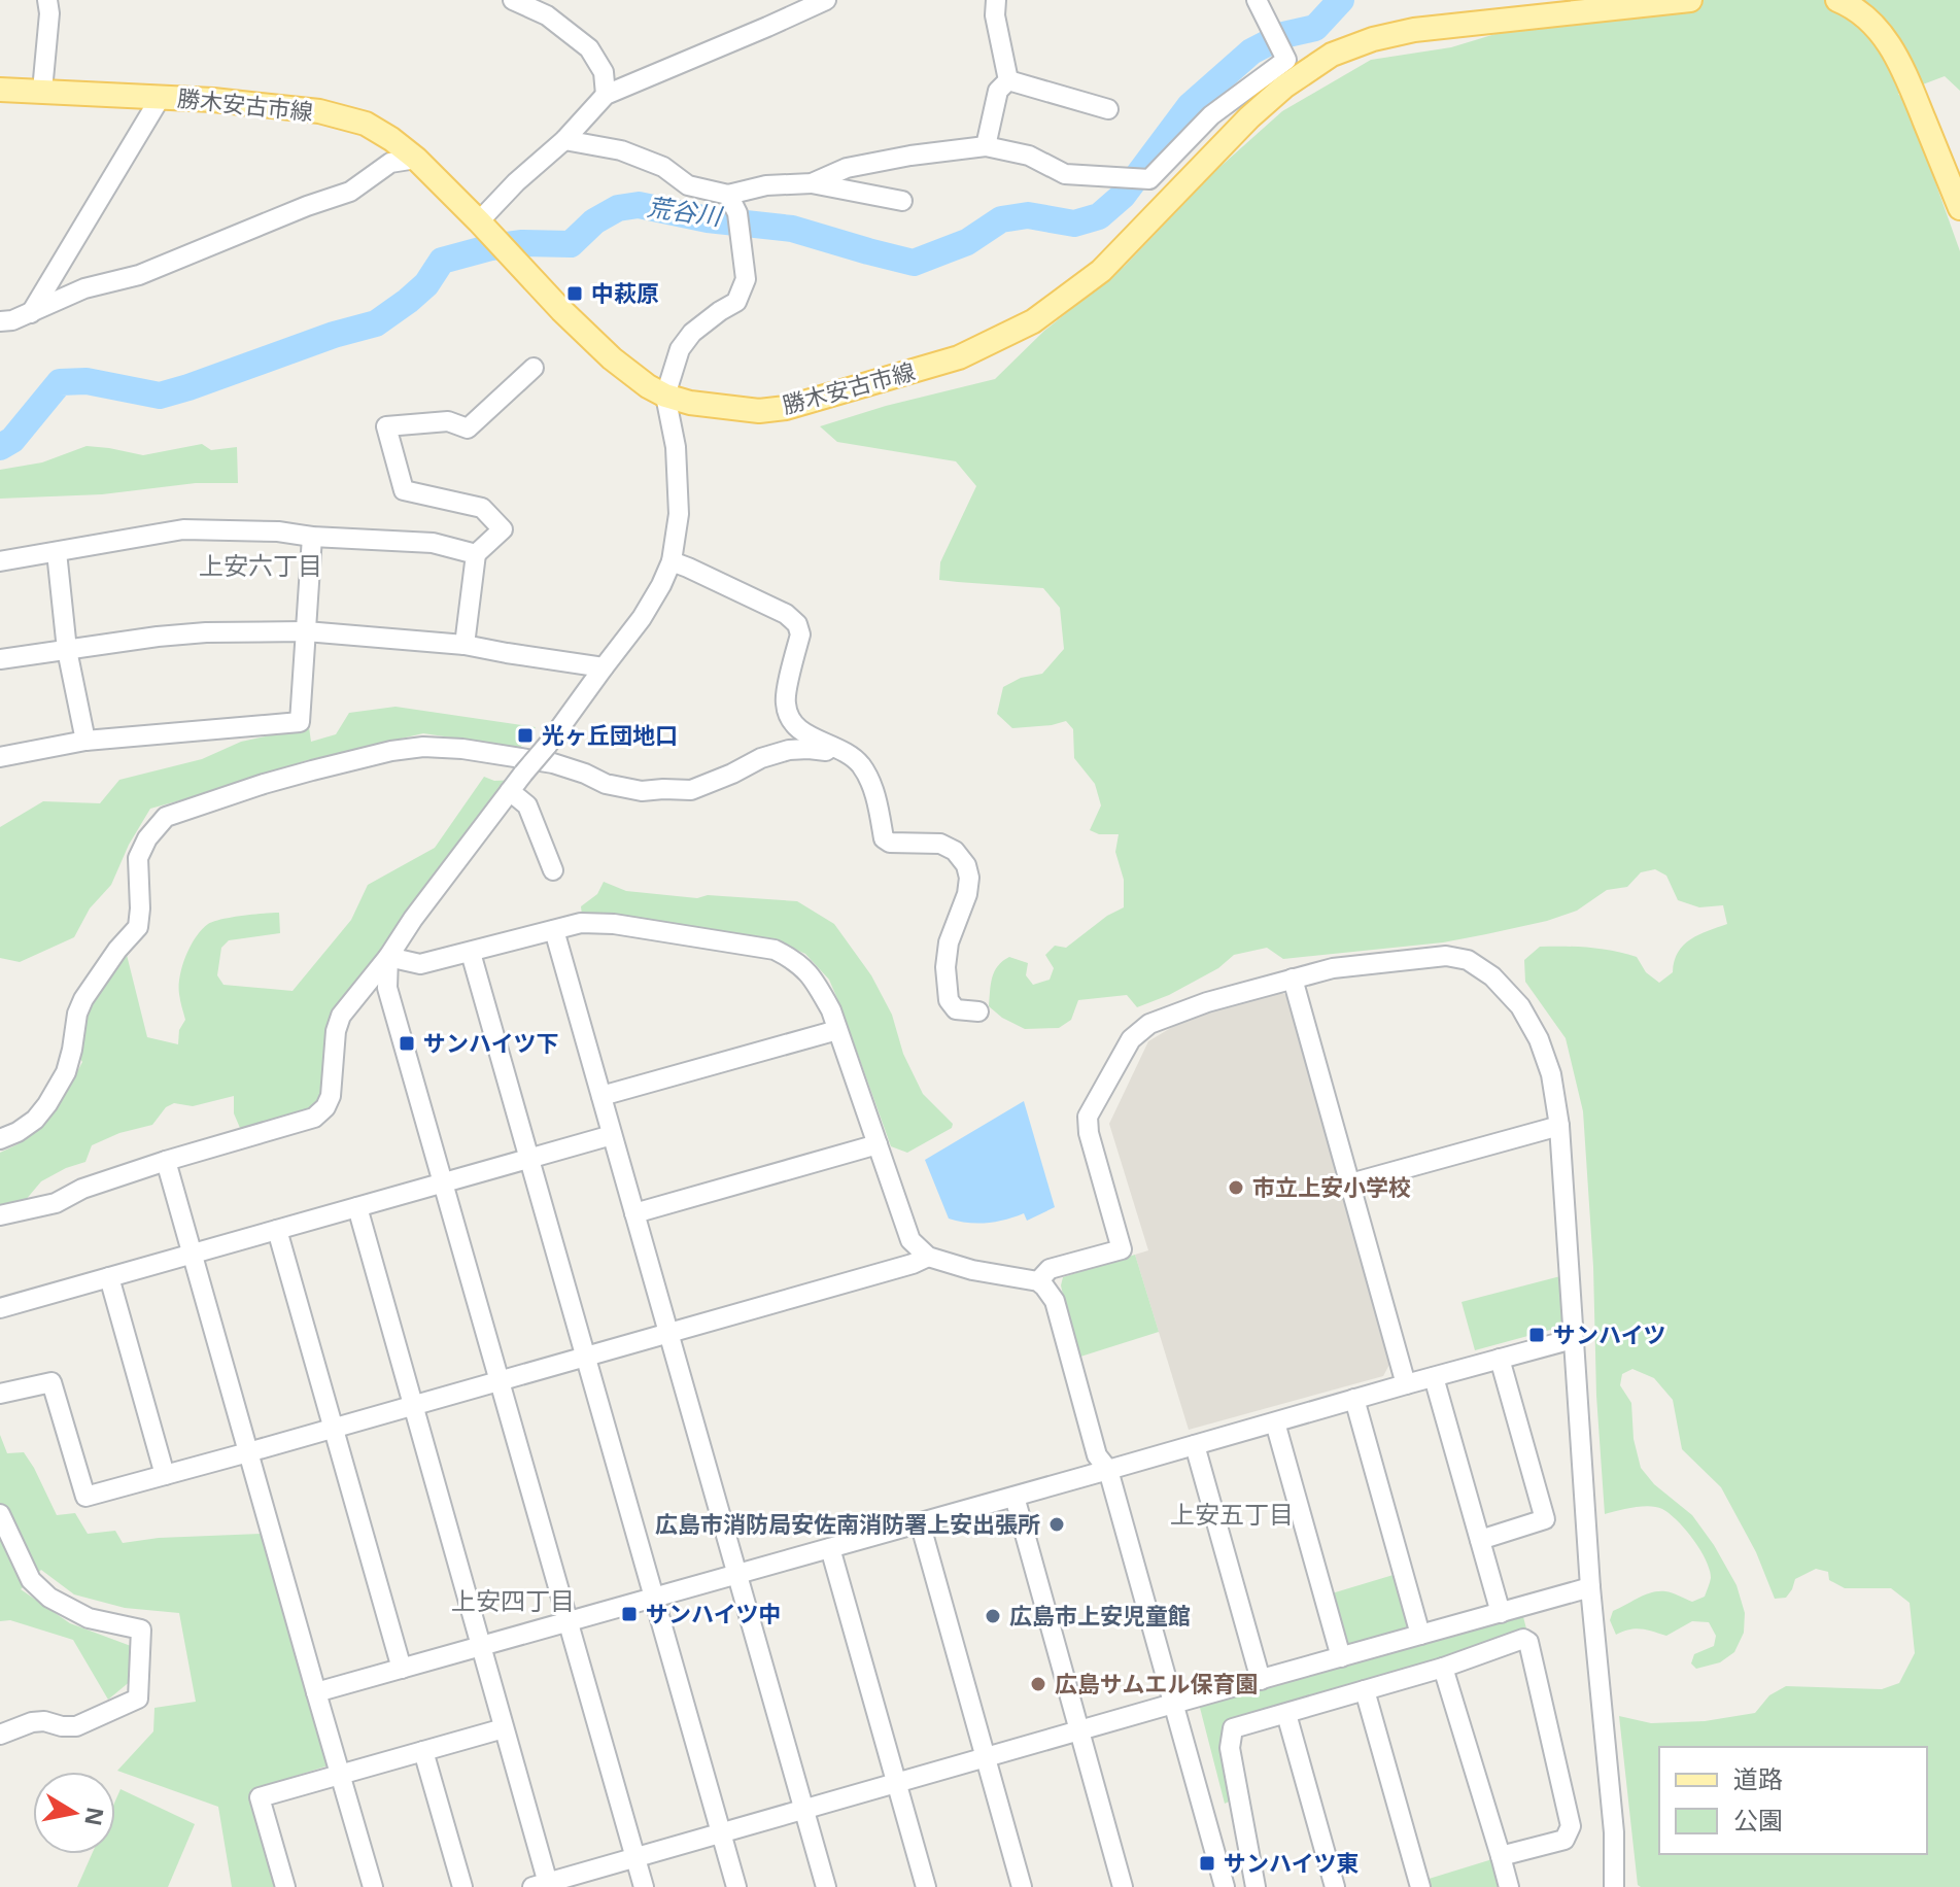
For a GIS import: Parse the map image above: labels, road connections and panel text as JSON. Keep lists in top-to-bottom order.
{
  "streets": {
    "main road": ["勝木安古市線"]
  },
  "districts": ["上安六丁目", "上安五丁目", "上安四丁目"],
  "water": ["荒谷川"],
  "places": {
    "transit": [
      "中萩原",
      "光ヶ丘団地口",
      "サンハイツ下",
      "サンハイツ",
      "サンハイツ中",
      "サンハイツ東"
    ],
    "other": [
      "市立上安小学校",
      "広島市消防局安佐南消防署上安出張所",
      "広島市上安児童館",
      "広島サムエル保育園"
    ]
  },
  "legend": ["道路", "公園"],
  "north": "right"
}
